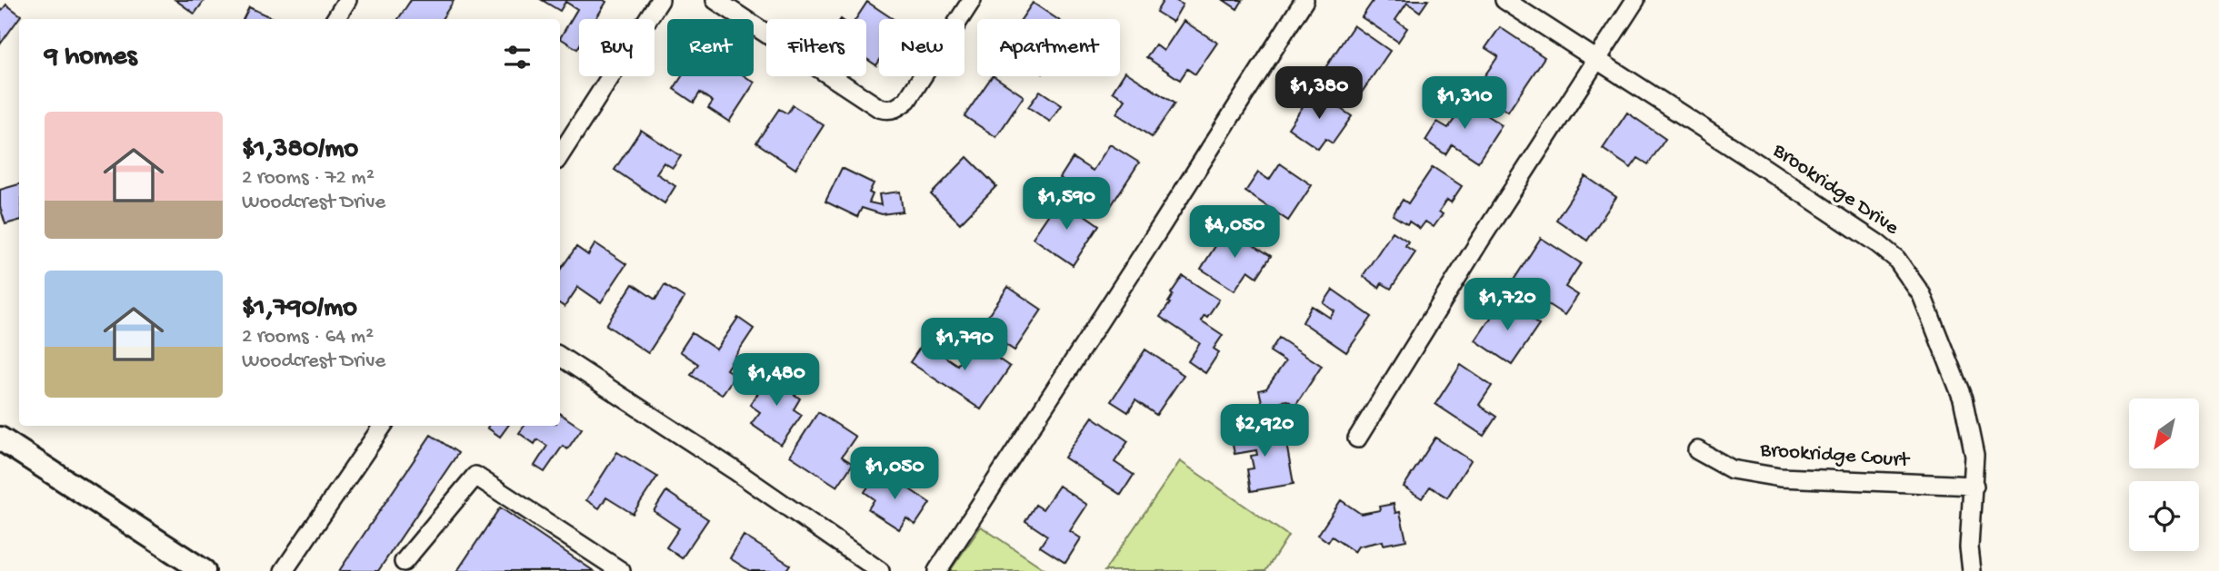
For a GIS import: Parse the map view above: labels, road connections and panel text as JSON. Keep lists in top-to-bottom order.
{
  "streets": {
    "street": ["Brookridge Drive", "Brookridge Court"]
  },
  "crossings": [
    ["Brookridge Drive", "Brookridge Court"]
  ],
  "north": "bottom left",
  "page": {
    "chip": [
      "Buy",
      "Rent",
      "Filters",
      "New",
      "Apartment"
    ],
    "heading": "9 homes",
    "price": [
      "$1,380",
      "$1,310",
      "$1,590",
      "$4,050",
      "$1,720",
      "$1,790",
      "$1,480",
      "$2,920",
      "$1,050"
    ],
    "list": [
      {
        "name": "$1,380/mo",
        "note": "2 rooms · 72 m² · Woodcrest Drive"
      },
      {
        "name": "$1,790/mo",
        "note": "2 rooms · 64 m² · Woodcrest Drive"
      }
    ]
  }
}
